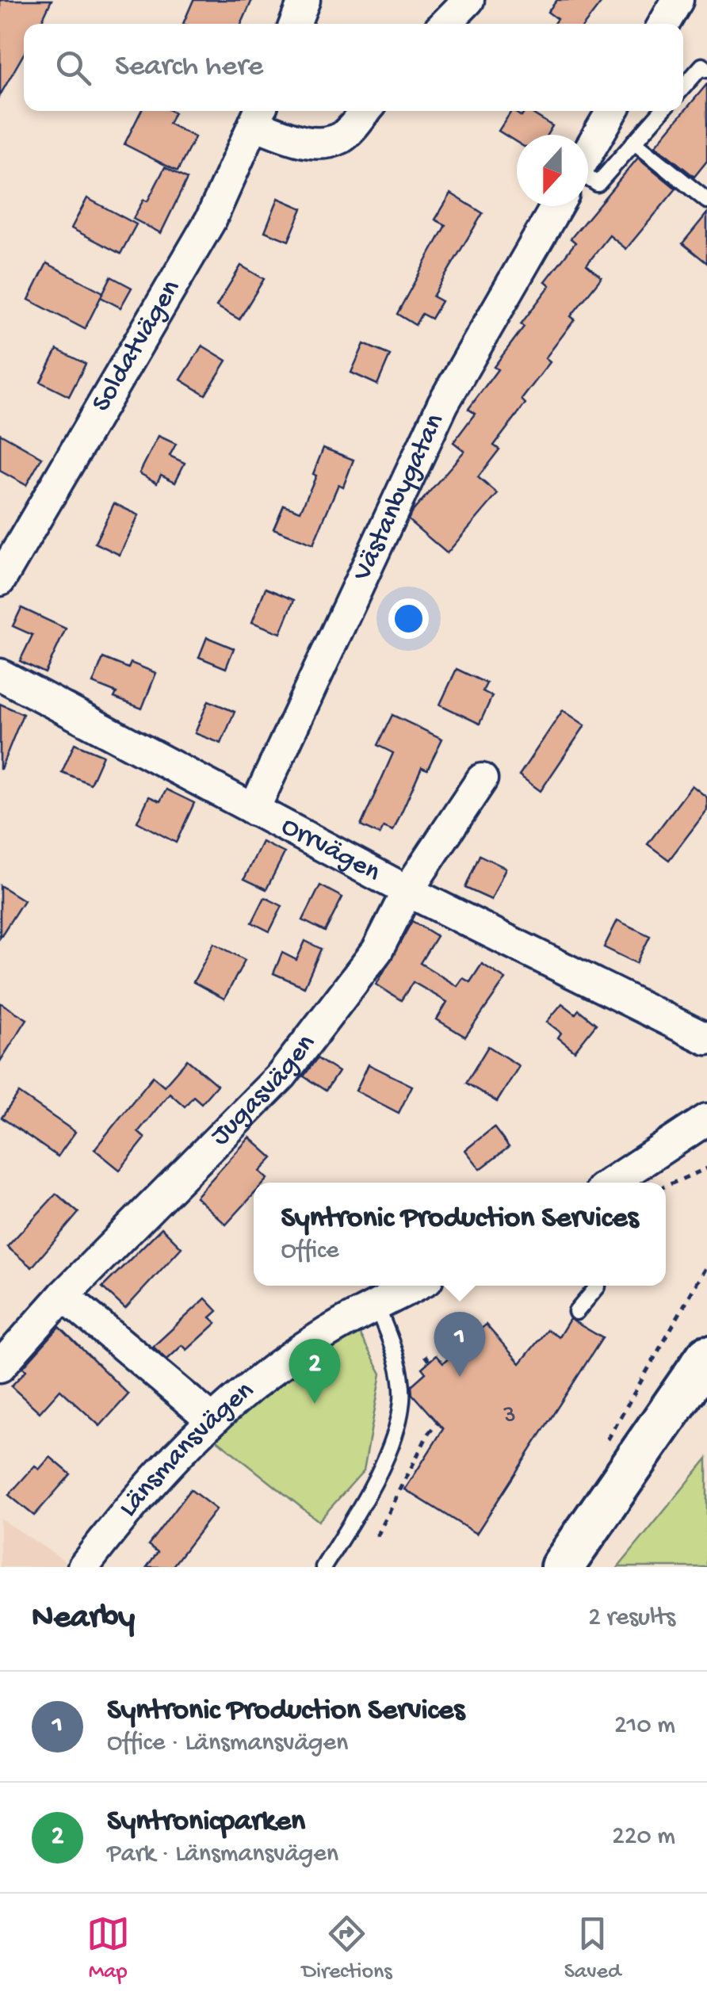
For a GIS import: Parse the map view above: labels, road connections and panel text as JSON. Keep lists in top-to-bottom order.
{
  "streets": {
    "street": [
      "Soldatvägen",
      "Västanbygatan",
      "Orrvägen",
      "Jugasvägen",
      "Länsmansvägen"
    ]
  },
  "crossings": [
    ["Västanbygatan", "Orrvägen"],
    ["Orrvägen", "Jugasvägen"]
  ],
  "house_numbers": ["3"],
  "north": "bottom",
  "page": {
    "search": "Search here",
    "popup": ["Syntronic Production Services", "Office"],
    "pins": ["1", "2"],
    "heading": ["Nearby", "2 results"],
    "list": [
      {
        "mark": "1",
        "name": "Syntronic Production Services",
        "note": "Office · Länsmansvägen",
        "value": "210 m"
      },
      {
        "mark": "2",
        "name": "Syntronicparken",
        "note": "Park · Länsmansvägen",
        "value": "220 m"
      }
    ],
    "nav": ["Map", "Directions", "Saved"]
  }
}
